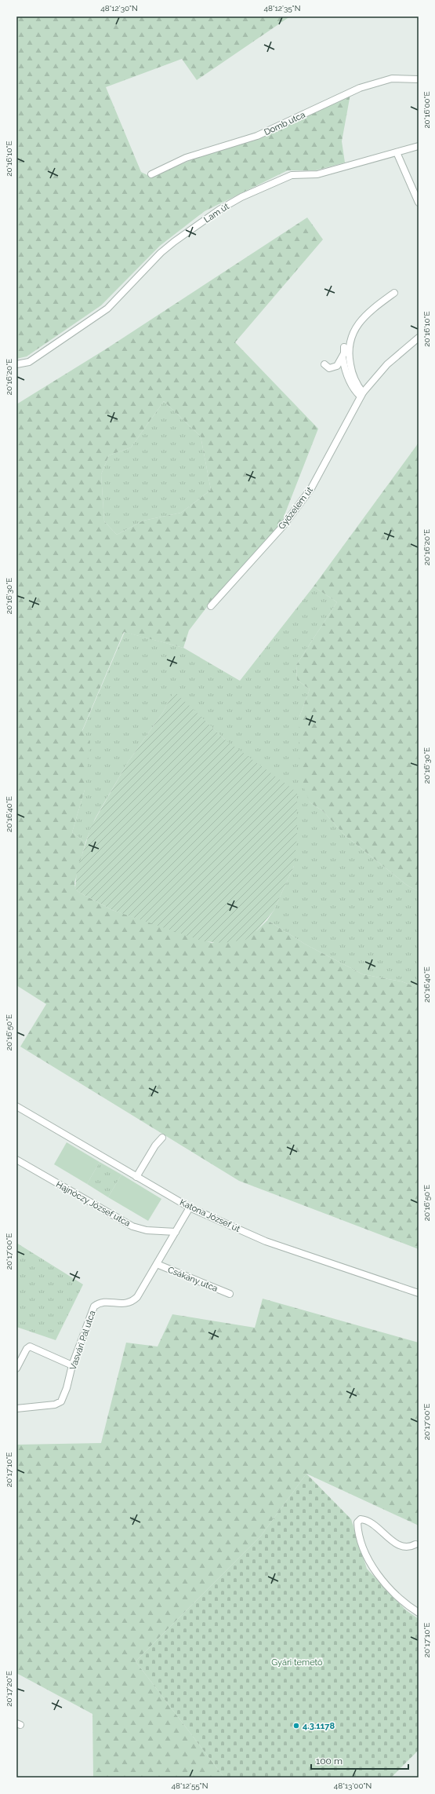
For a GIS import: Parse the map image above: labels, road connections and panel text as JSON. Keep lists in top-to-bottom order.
{
  "streets": {
    "street": [
      "Domb utca",
      "Lam út",
      "Győzelem út",
      "Hajnóczy József utca",
      "Katona József út",
      "Csákány utca",
      "Vasvári Pál utca"
    ]
  },
  "crossings": [
    ["Hajnóczy József utca", "Vasvári Pál utca"],
    ["Katona József út", "Vasvári Pál utca"],
    ["Csákány utca", "Vasvári Pál utca"]
  ],
  "parks": ["Gyári temető"],
  "places": ["4.3.1178"],
  "scale_bar": "100 m",
  "coordinates": [
    "48°12'30\"N",
    "48°12'35\"N",
    "20°16'00\"E",
    "20°16'10\"E",
    "20°16'20\"E",
    "20°16'30\"E",
    "20°16'40\"E",
    "20°16'50\"E",
    "20°17'00\"E",
    "20°17'10\"E",
    "20°17'20\"E",
    "48°12'55\"N",
    "48°13'00\"N"
  ]
}
